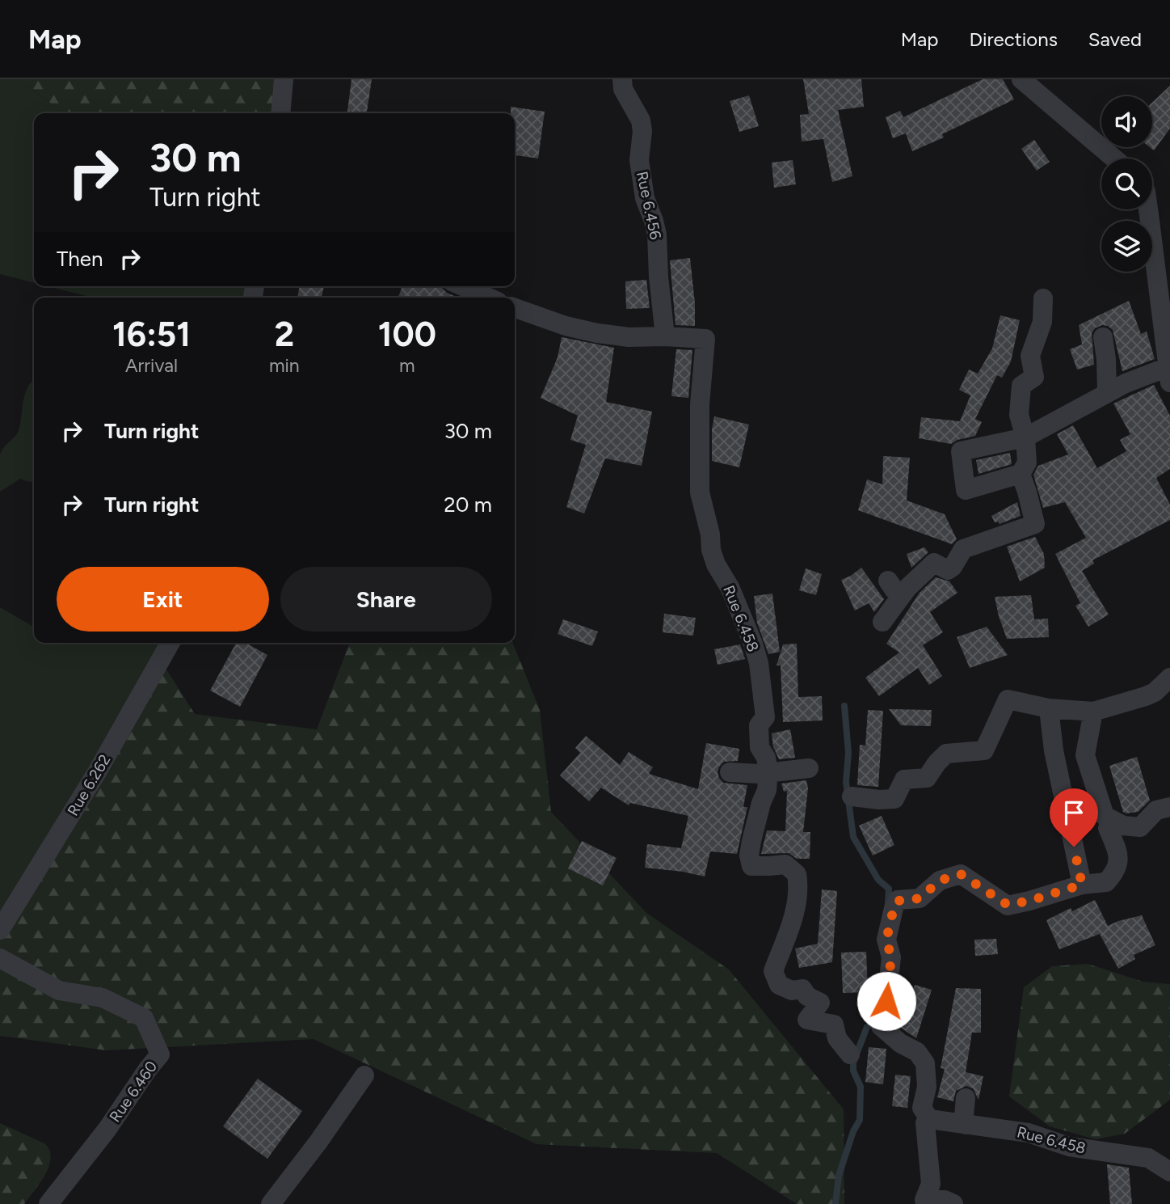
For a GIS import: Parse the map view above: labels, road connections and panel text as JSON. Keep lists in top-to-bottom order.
{
  "streets": {
    "street": [
      "Rue 6.456",
      "Rue 6.458",
      "Rue 6.262",
      "Rue 6.460"
    ]
  },
  "crossings": [
    ["Rue 6.456", "Rue 6.458"]
  ],
  "page": {
    "header": "Map",
    "nav": ["Map", "Directions", "Saved"],
    "turn": ["30 m", "Turn right"],
    "then": "Then",
    "eta": [
      "16:51",
      "Arrival",
      "2",
      "min",
      "100",
      "m"
    ],
    "list": [
      {
        "name": "Turn right",
        "value": "30 m"
      },
      {
        "name": "Turn right",
        "value": "20 m"
      }
    ],
    "buttons": ["Exit", "Share"]
  }
}
